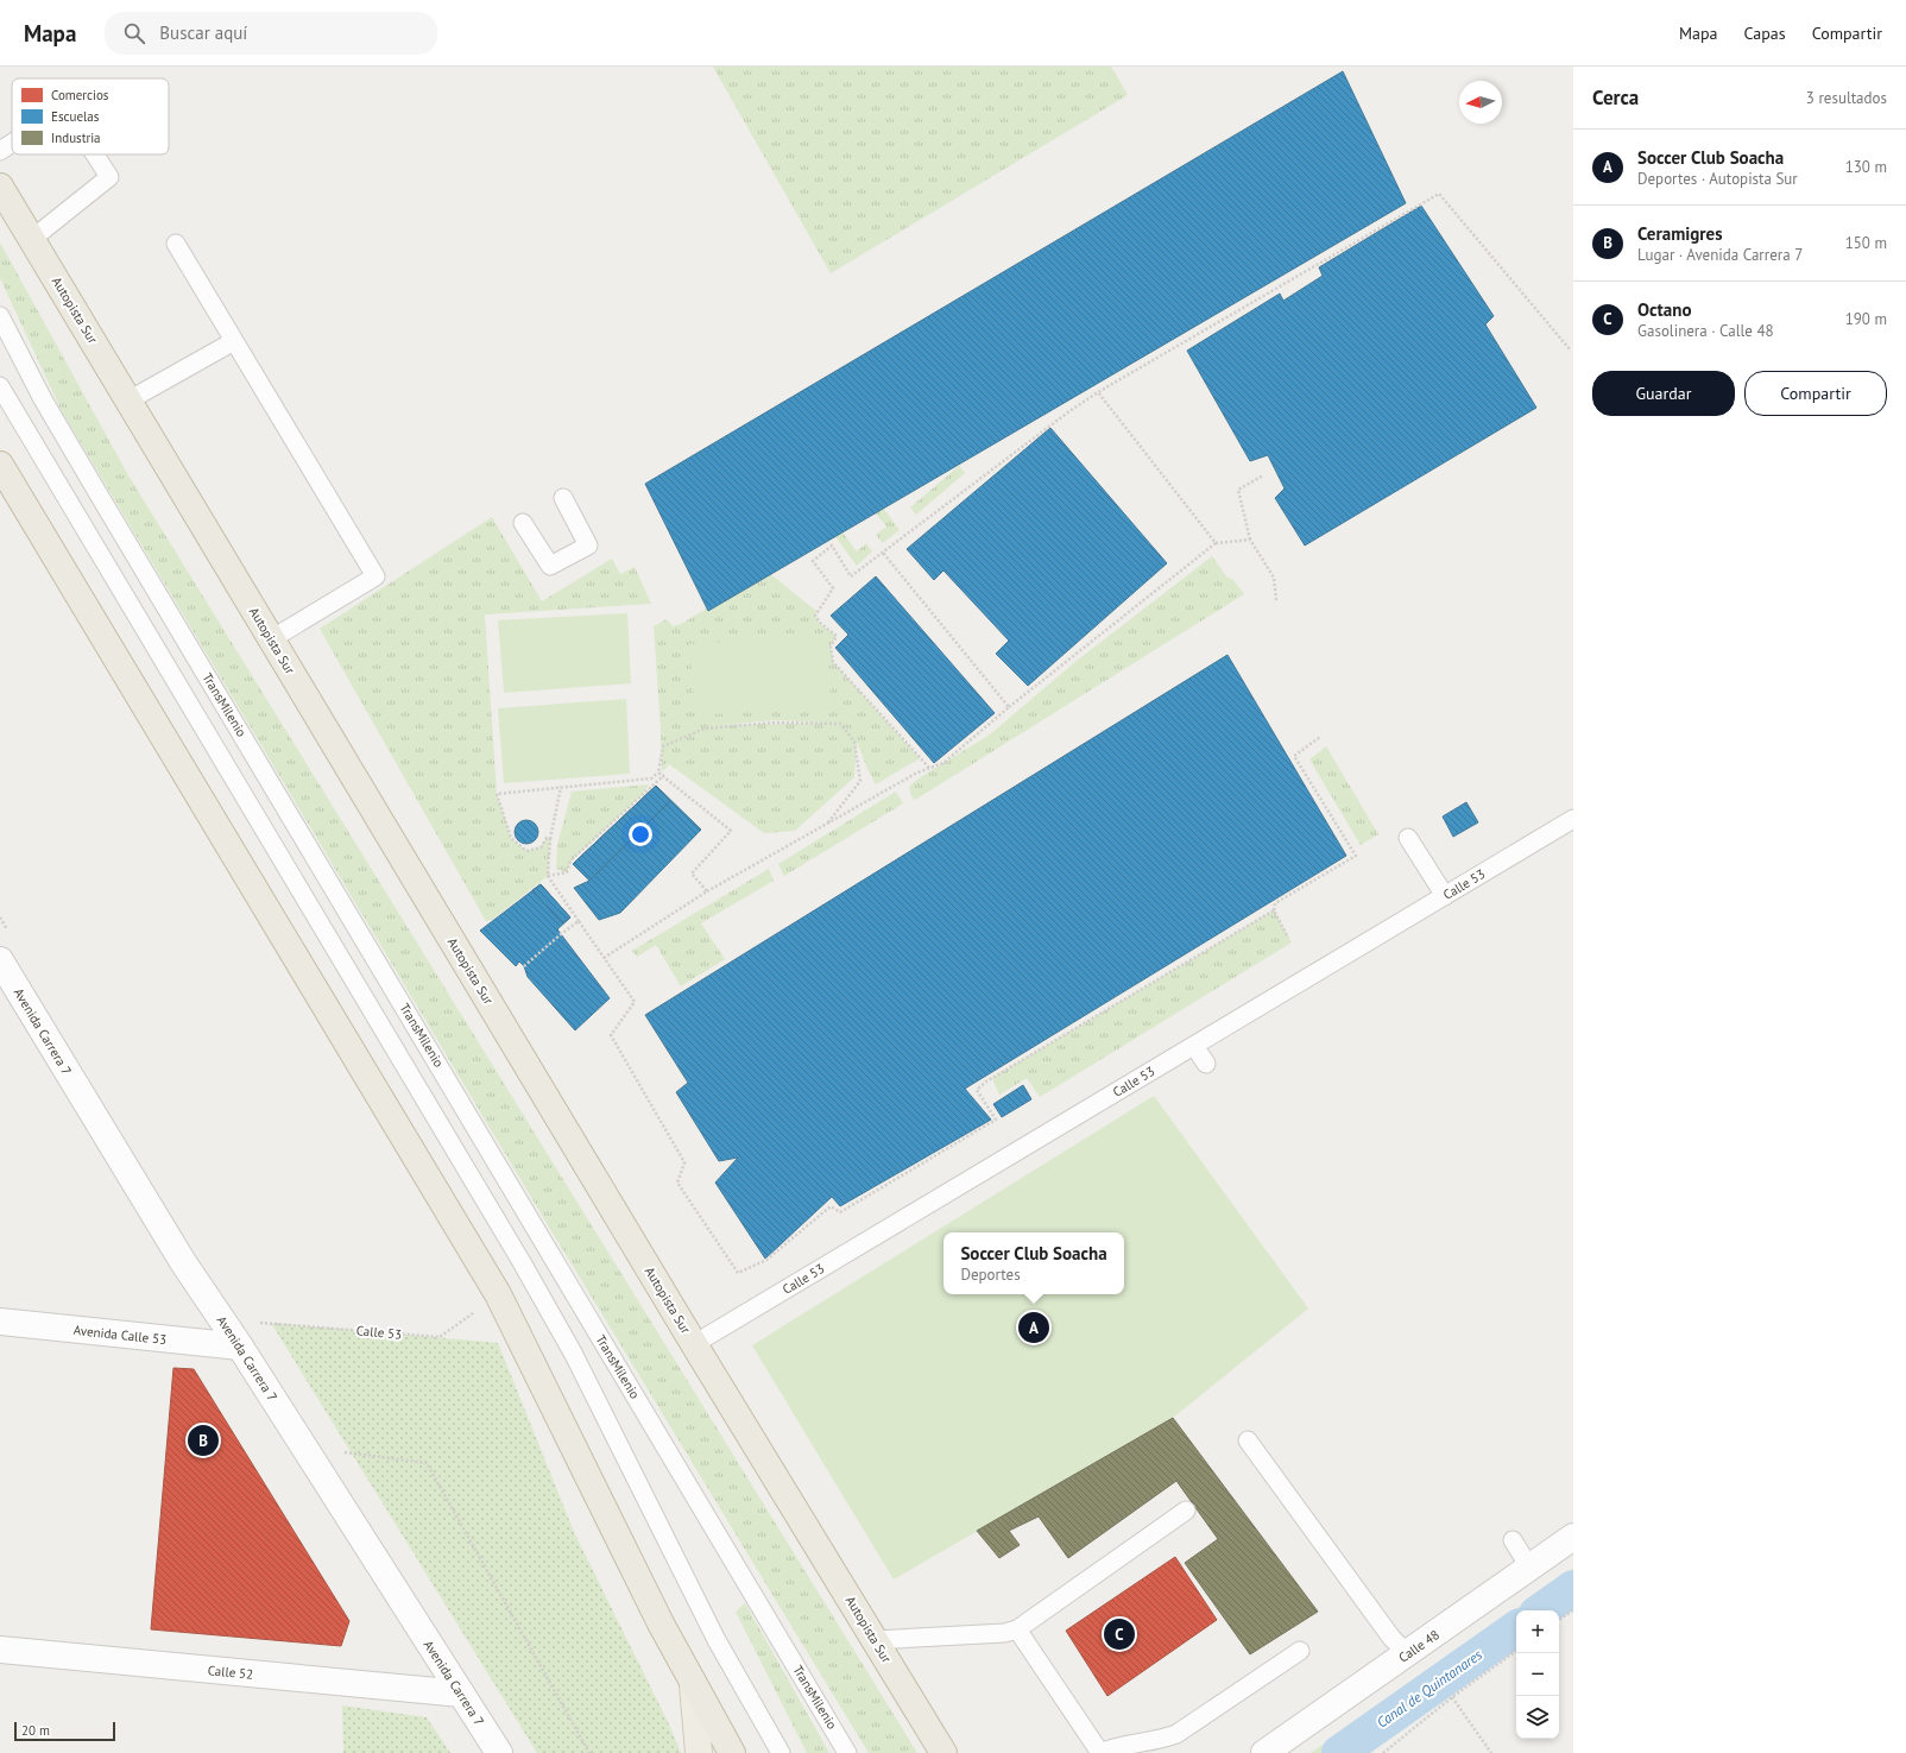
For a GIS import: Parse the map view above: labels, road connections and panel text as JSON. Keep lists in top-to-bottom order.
{
  "streets": {
    "highway": ["Autopista Sur"],
    "street": [
      "Avenida Carrera 7",
      "Avenida Calle 53",
      "Calle 48",
      "Calle 52"
    ],
    "lane": ["TransMilenio", "Calle 53"]
  },
  "crossings": [
    ["Autopista Sur", "Calle 53"],
    ["Avenida Carrera 7", "Avenida Calle 53"],
    ["Avenida Carrera 7", "Calle 52"]
  ],
  "water": ["Canal de Quintanares"],
  "legend": ["Comercios", "Escuelas", "Industria"],
  "scale_bar": "20 m",
  "north": "left",
  "page": {
    "header": "Mapa",
    "search": "Buscar aquí",
    "nav": ["Mapa", "Capas", "Compartir"],
    "heading": ["Cerca", "3 resultados"],
    "list": [
      {
        "mark": "A",
        "name": "Soccer Club Soacha",
        "note": "Deportes · Autopista Sur",
        "value": "130 m"
      },
      {
        "mark": "B",
        "name": "Ceramigres",
        "note": "Lugar · Avenida Carrera 7",
        "value": "150 m"
      },
      {
        "mark": "C",
        "name": "Octano",
        "note": "Gasolinera · Calle 48",
        "value": "190 m"
      }
    ],
    "buttons": ["Guardar", "Compartir"],
    "popup": ["Soccer Club Soacha", "Deportes"],
    "pins": ["A", "B", "C"],
    "map_buttons": ["+", "−"],
    "scale": "20 m"
  }
}
